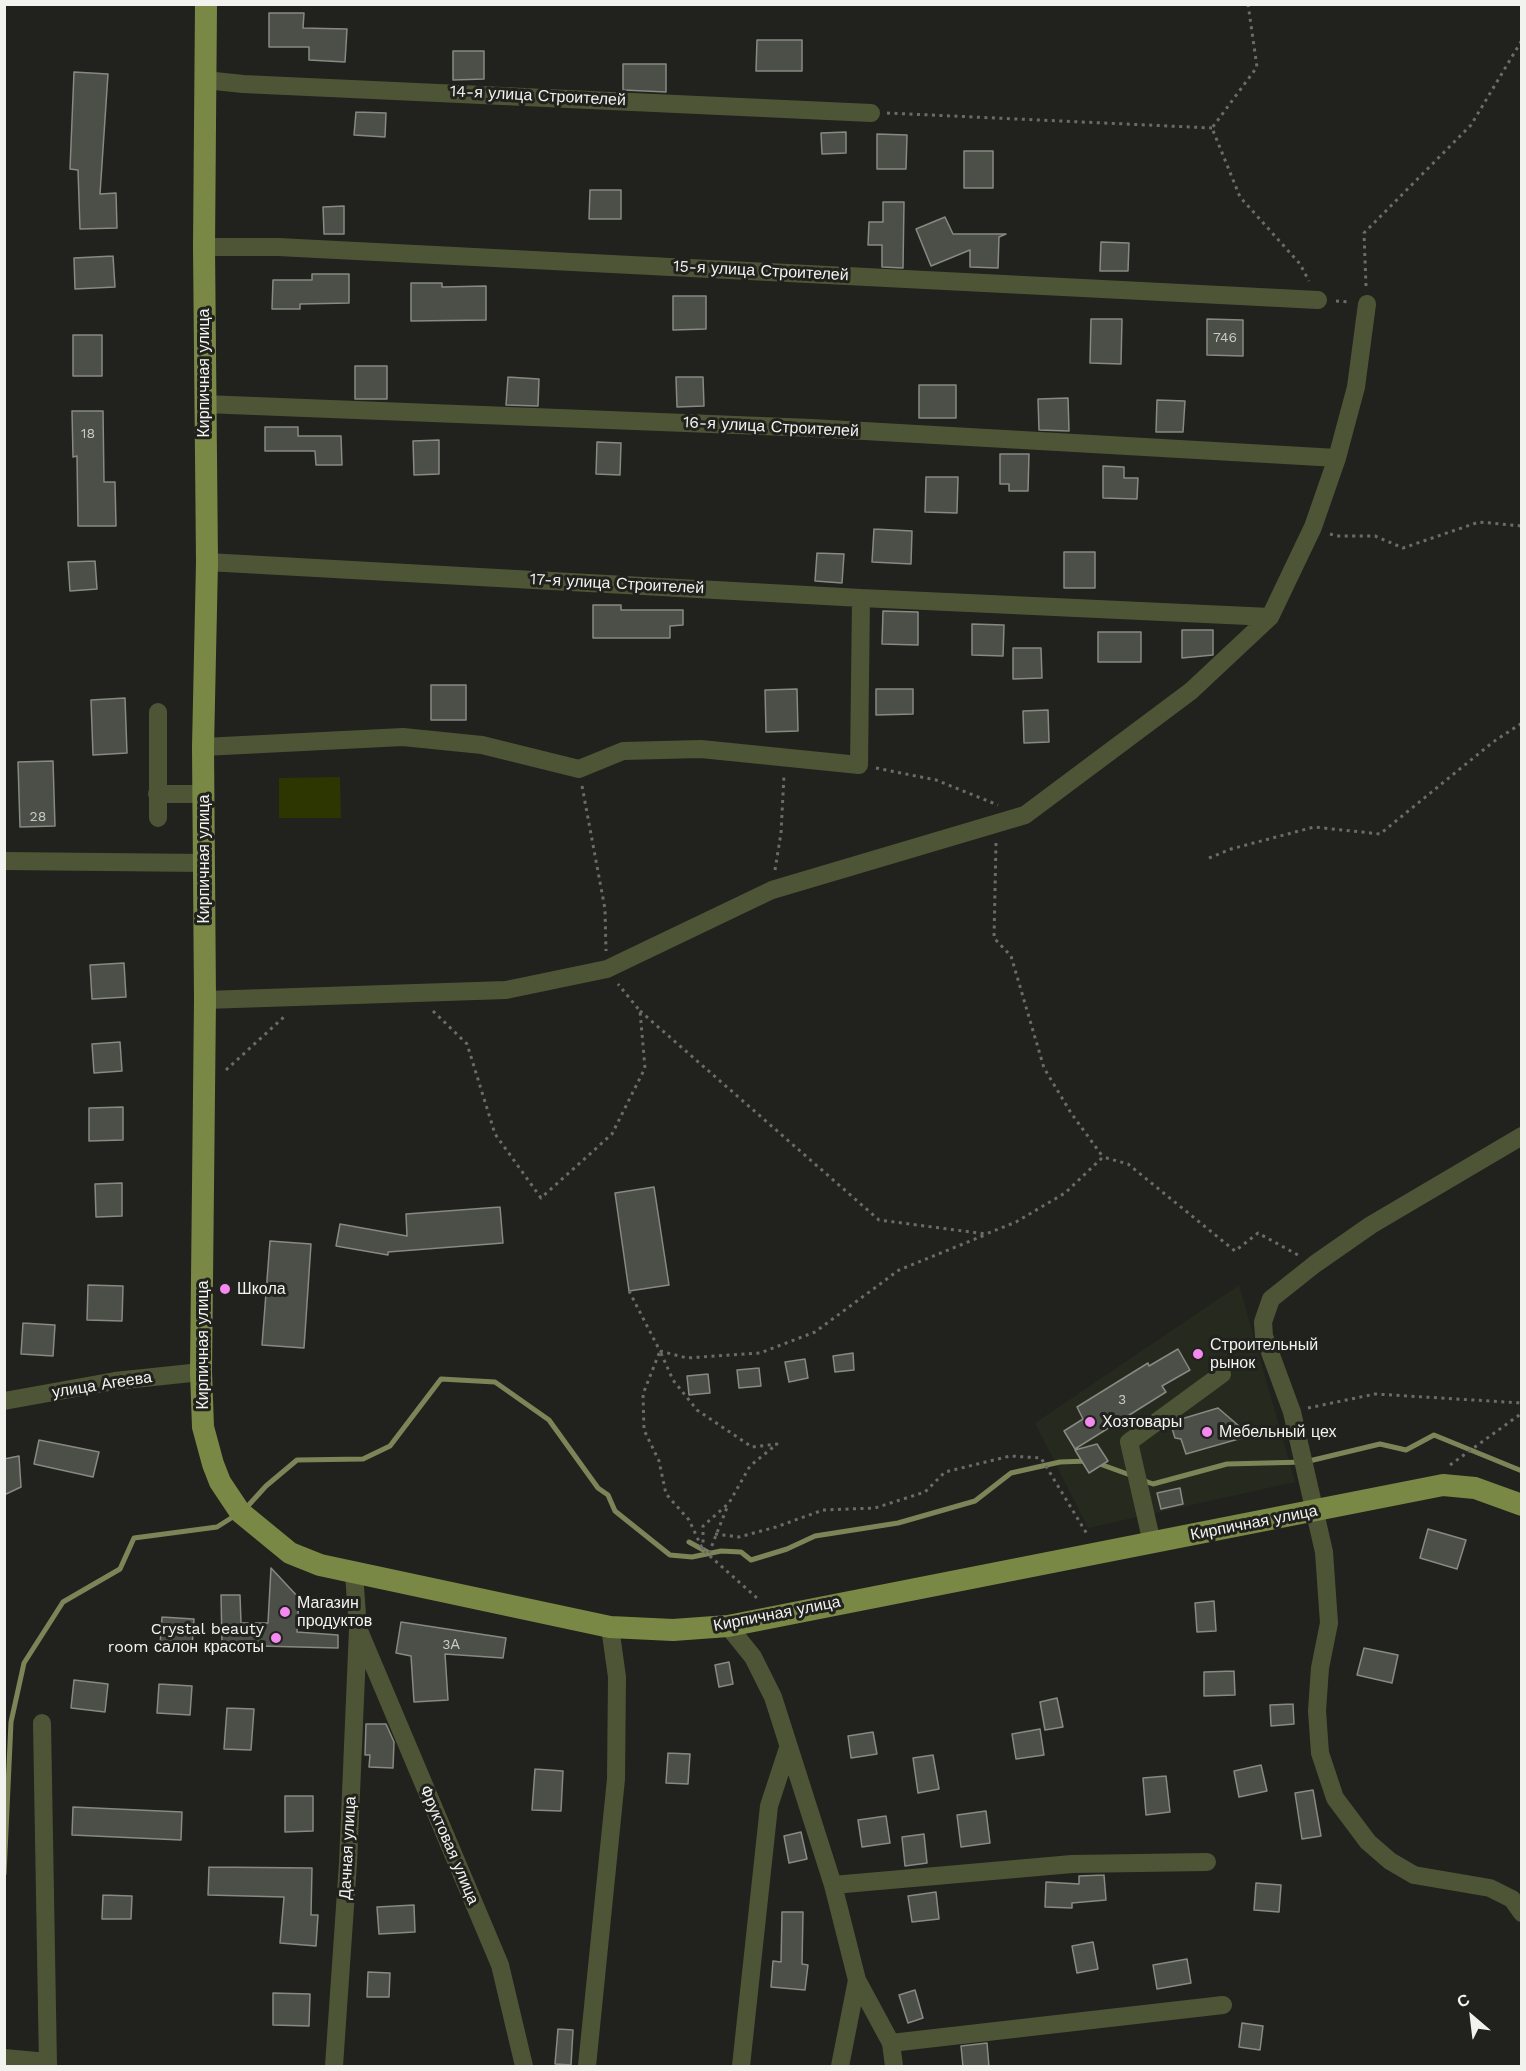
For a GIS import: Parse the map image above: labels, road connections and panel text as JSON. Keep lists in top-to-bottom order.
{
  "streets": {
    "main road": ["Кирпичная улица"],
    "street": [
      "14-я улица Строителей",
      "15-я улица Строителей",
      "16-я улица Строителей",
      "17-я улица Строителей",
      "улица Агеева",
      "Фруктовая улица",
      "Дачная улица"
    ]
  },
  "crossings": [
    ["14-я улица Строителей", "Кирпичная улица"],
    ["15-я улица Строителей", "Кирпичная улица"],
    ["Кирпичная улица", "16-я улица Строителей"],
    ["Кирпичная улица", "17-я улица Строителей"],
    ["Кирпичная улица", "улица Агеева"],
    ["Фруктовая улица", "Дачная улица"]
  ],
  "places": [
    "Школа",
    "Строительный рынок",
    "Хозтовары",
    "Мебельный цех",
    "Магазин продуктов",
    "Crystal beauty room салон красоты"
  ],
  "house_numbers": [
    "746",
    "18",
    "28",
    "3",
    "3А"
  ],
  "north": "top left"
}
